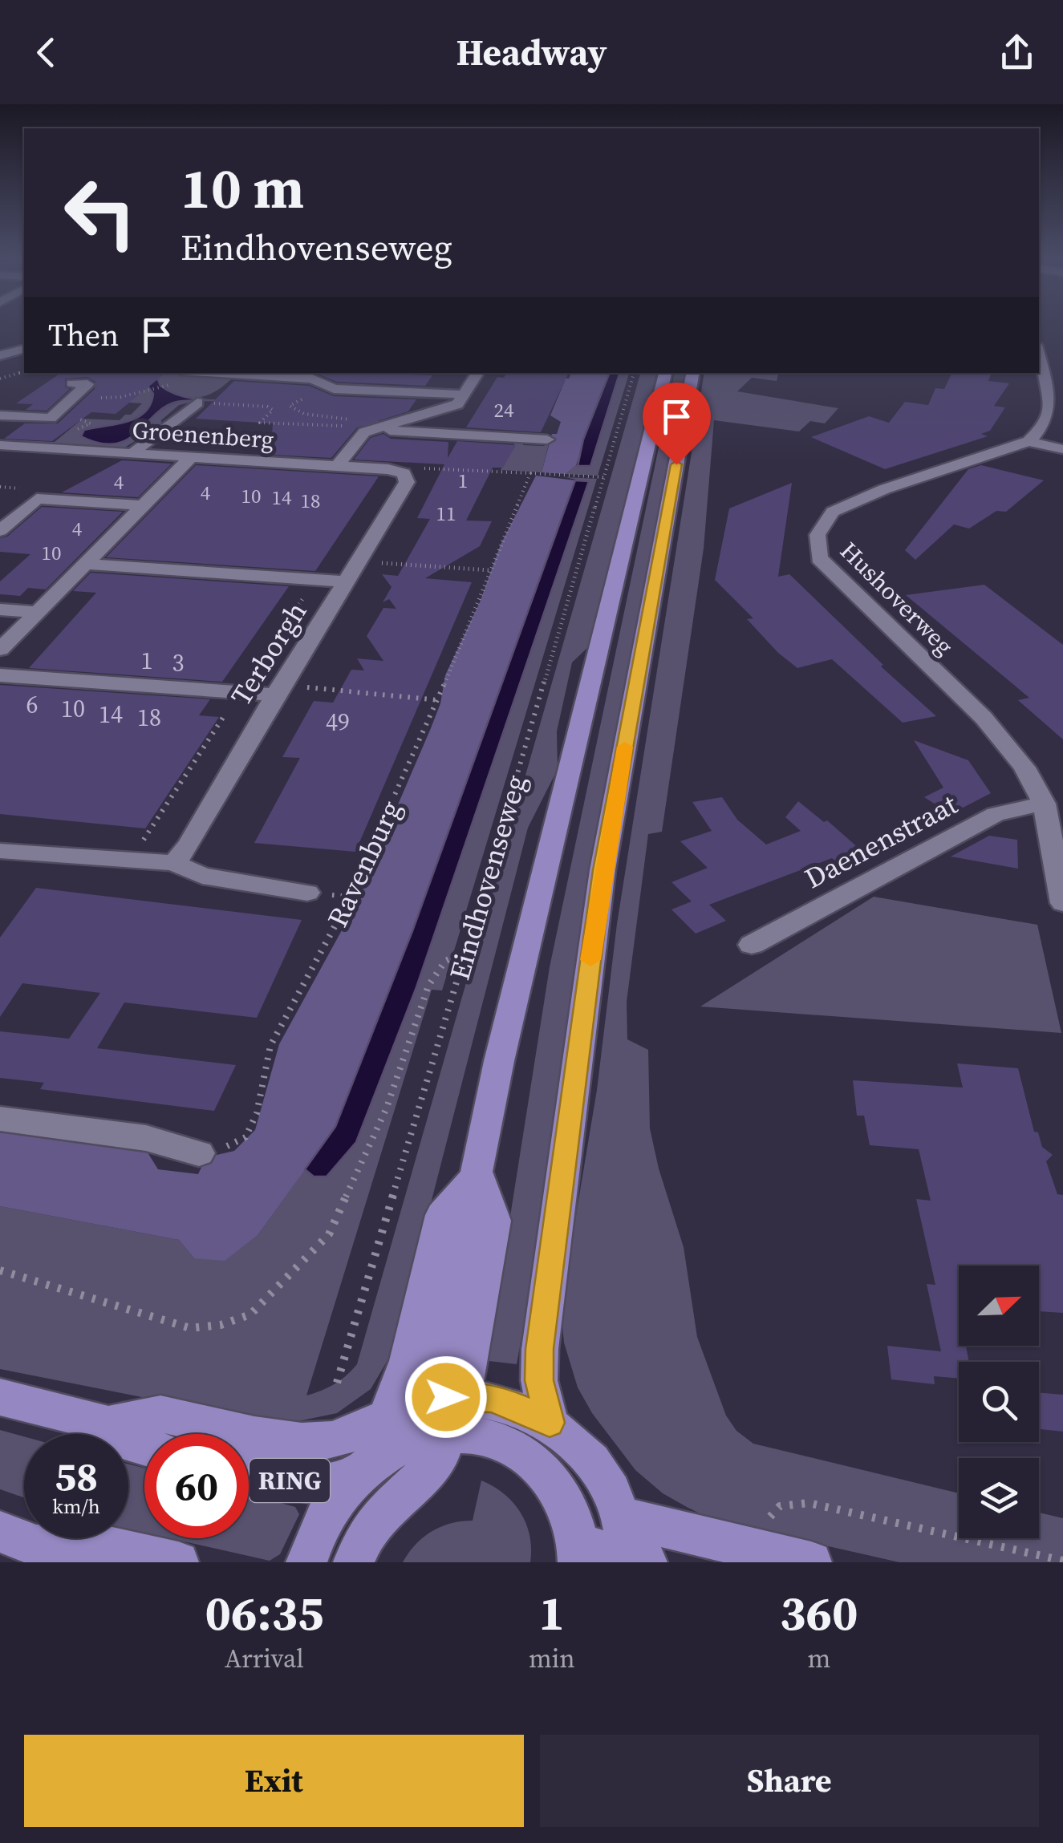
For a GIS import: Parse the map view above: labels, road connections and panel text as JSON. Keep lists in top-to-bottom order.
{
  "streets": {
    "main road": ["Eindhovenseweg", "RING"],
    "street": [
      "Groenenberg",
      "Hushoverweg",
      "Terborgh",
      "Daenenstraat"
    ],
    "path": ["Ravenburg"]
  },
  "crossings": [
    ["Groenenberg", "Terborgh"],
    ["Hushoverweg", "Daenenstraat"]
  ],
  "house_numbers": [
    "24",
    "1",
    "4",
    "4",
    "10",
    "14",
    "18",
    "11",
    "4",
    "10",
    "1",
    "3",
    "6",
    "10",
    "14",
    "18",
    "49"
  ],
  "north": "top right",
  "page": {
    "header": "Headway",
    "turn": ["10 m", "Eindhovenseweg"],
    "then": "Then",
    "speed": "58 km/h",
    "limit": "60",
    "eta": [
      "06:35",
      "Arrival",
      "1",
      "min",
      "360",
      "m"
    ],
    "buttons": ["Exit", "Share"]
  }
}
